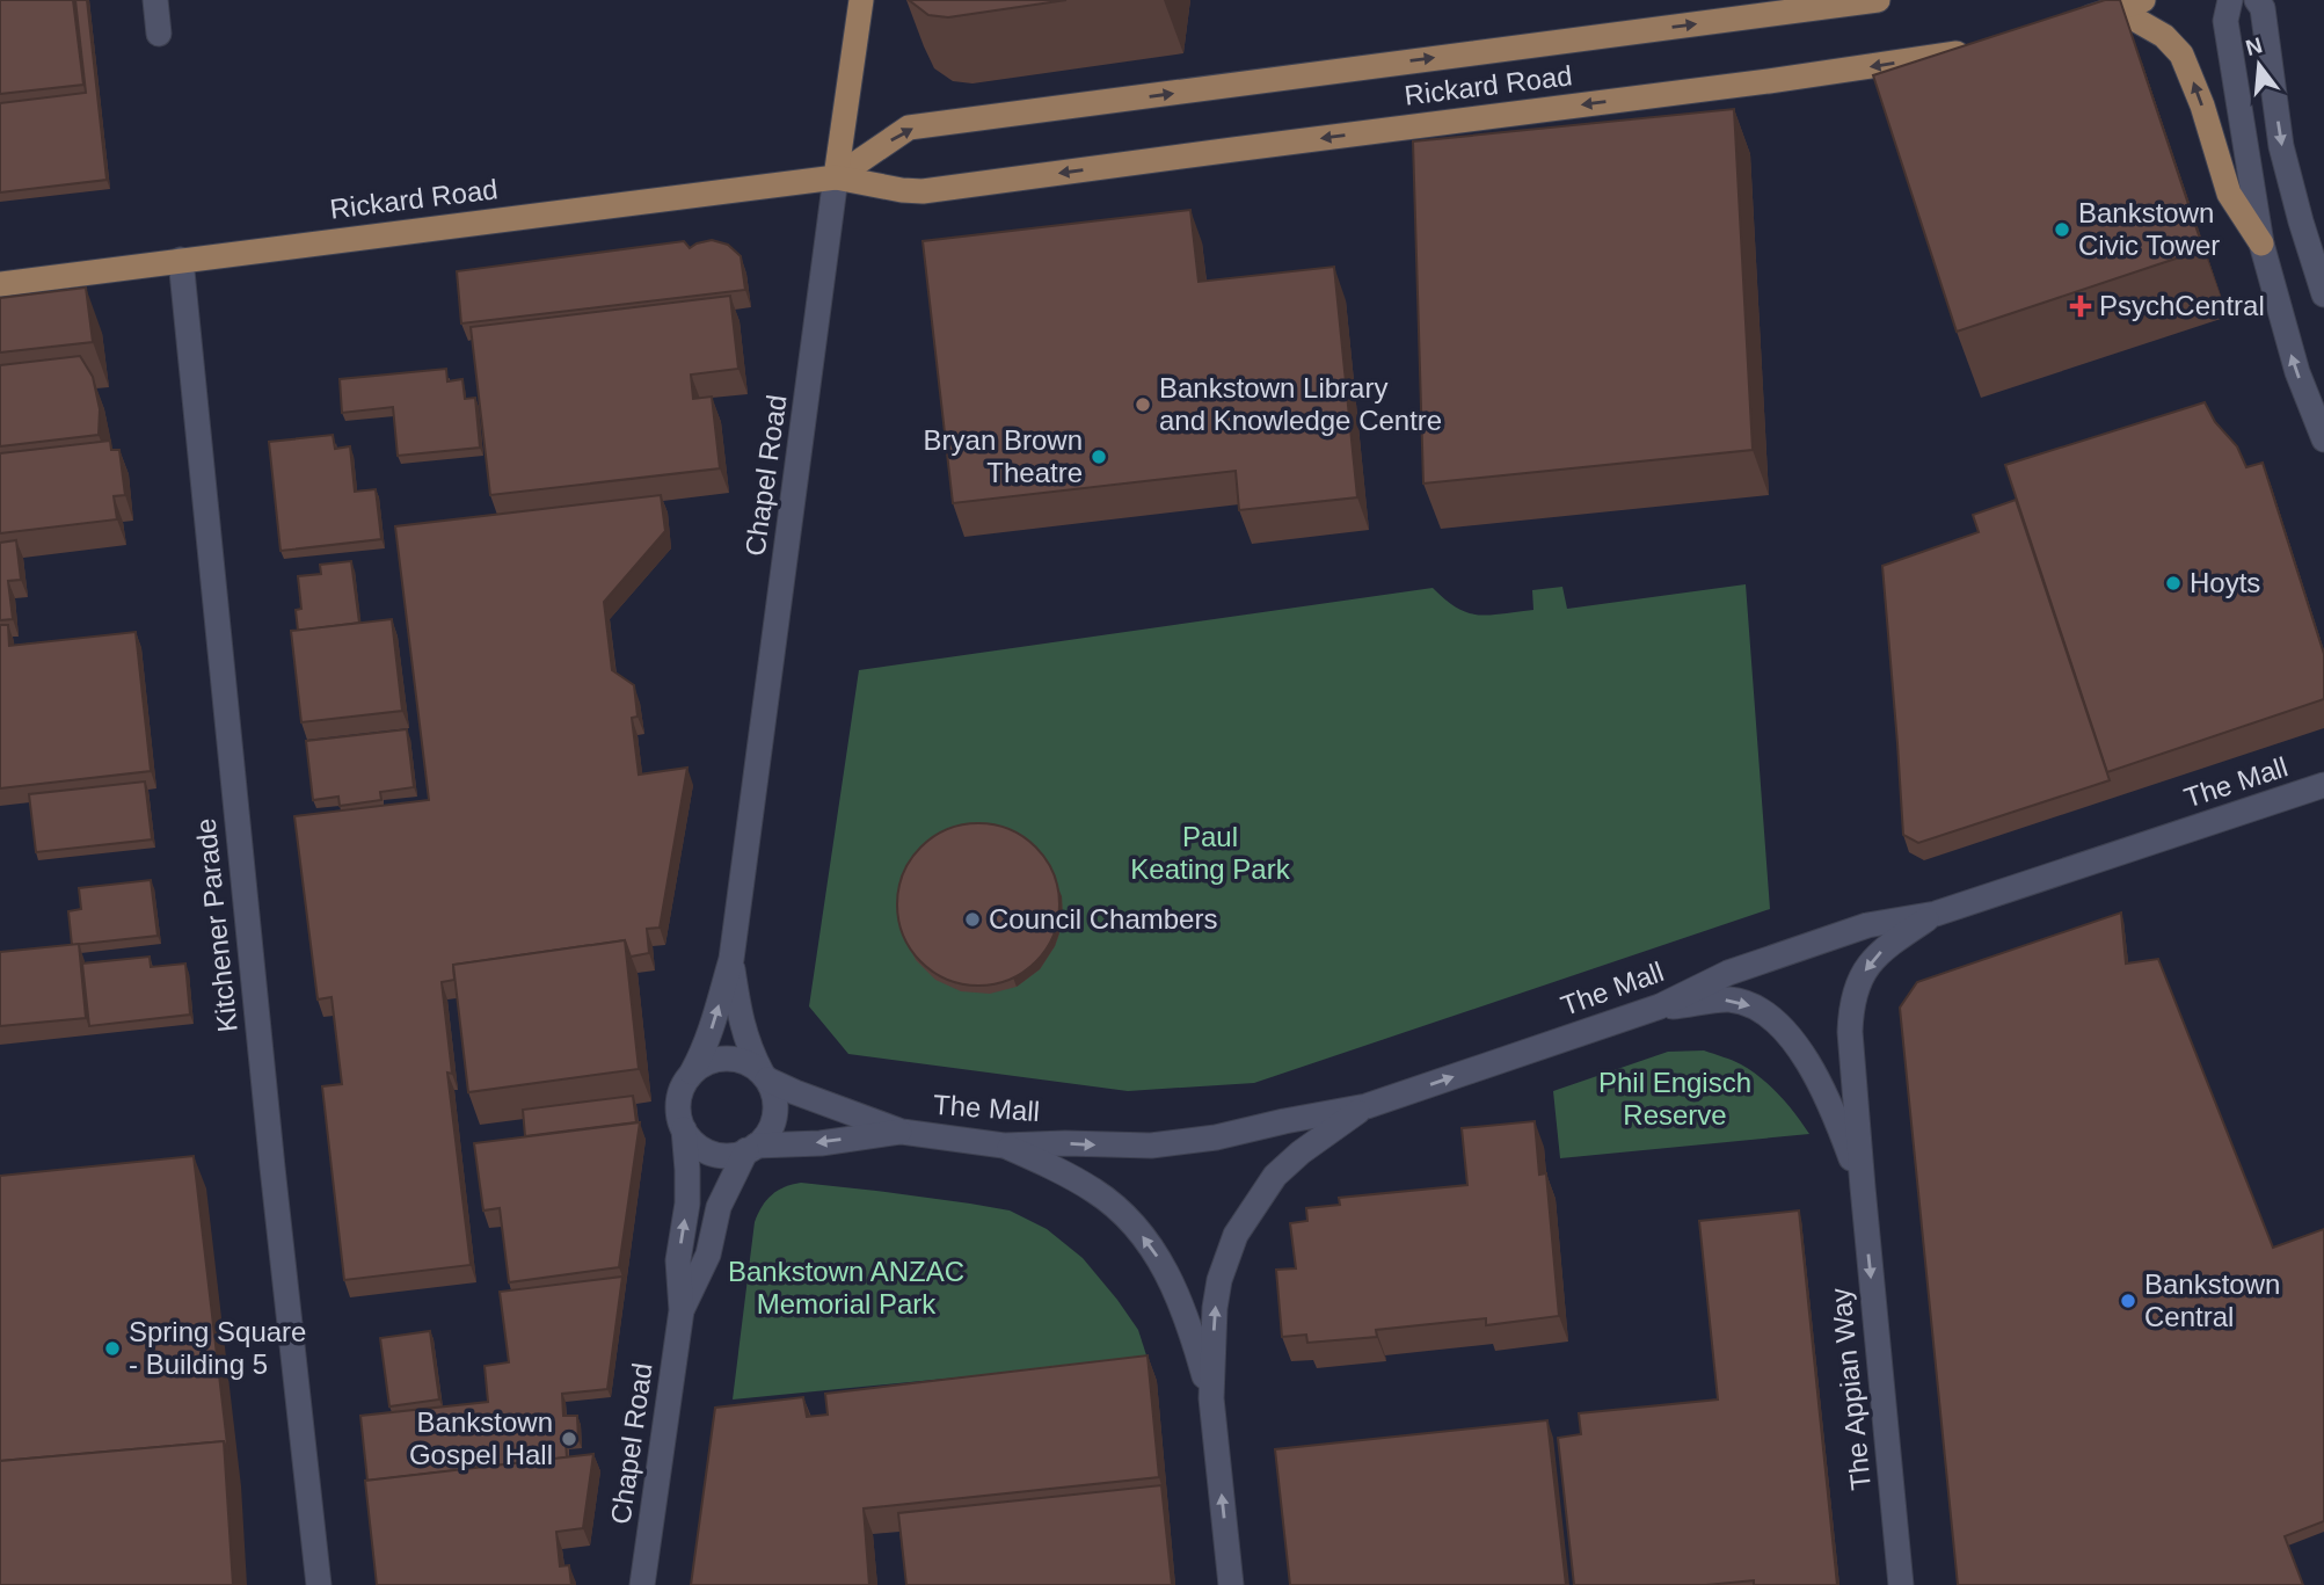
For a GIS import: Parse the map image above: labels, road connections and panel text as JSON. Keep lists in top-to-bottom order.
{
  "streets": {
    "main road": ["Rickard Road", "Chapel Road"],
    "street": ["The Mall", "Kitchener Parade", "The Appian Way"]
  },
  "crossings": [
    ["Rickard Road", "Chapel Road"],
    ["Rickard Road", "Kitchener Parade"],
    ["Chapel Road", "The Mall"],
    ["The Mall", "The Appian Way"]
  ],
  "one_way": ["The Appian Way"],
  "parks": ["Paul Keating Park", "Phil Engisch Reserve", "Bankstown ANZAC Memorial Park"],
  "places": {
    "other": [
      "Bankstown Civic Tower",
      "Bankstown Library and Knowledge Centre",
      "Bryan Brown Theatre",
      "Hoyts",
      "Council Chambers",
      "Bankstown Central",
      "Spring Square - Building 5",
      "Bankstown Gospel Hall"
    ],
    "health": ["PsychCentral"]
  },
  "north": "top"
}
